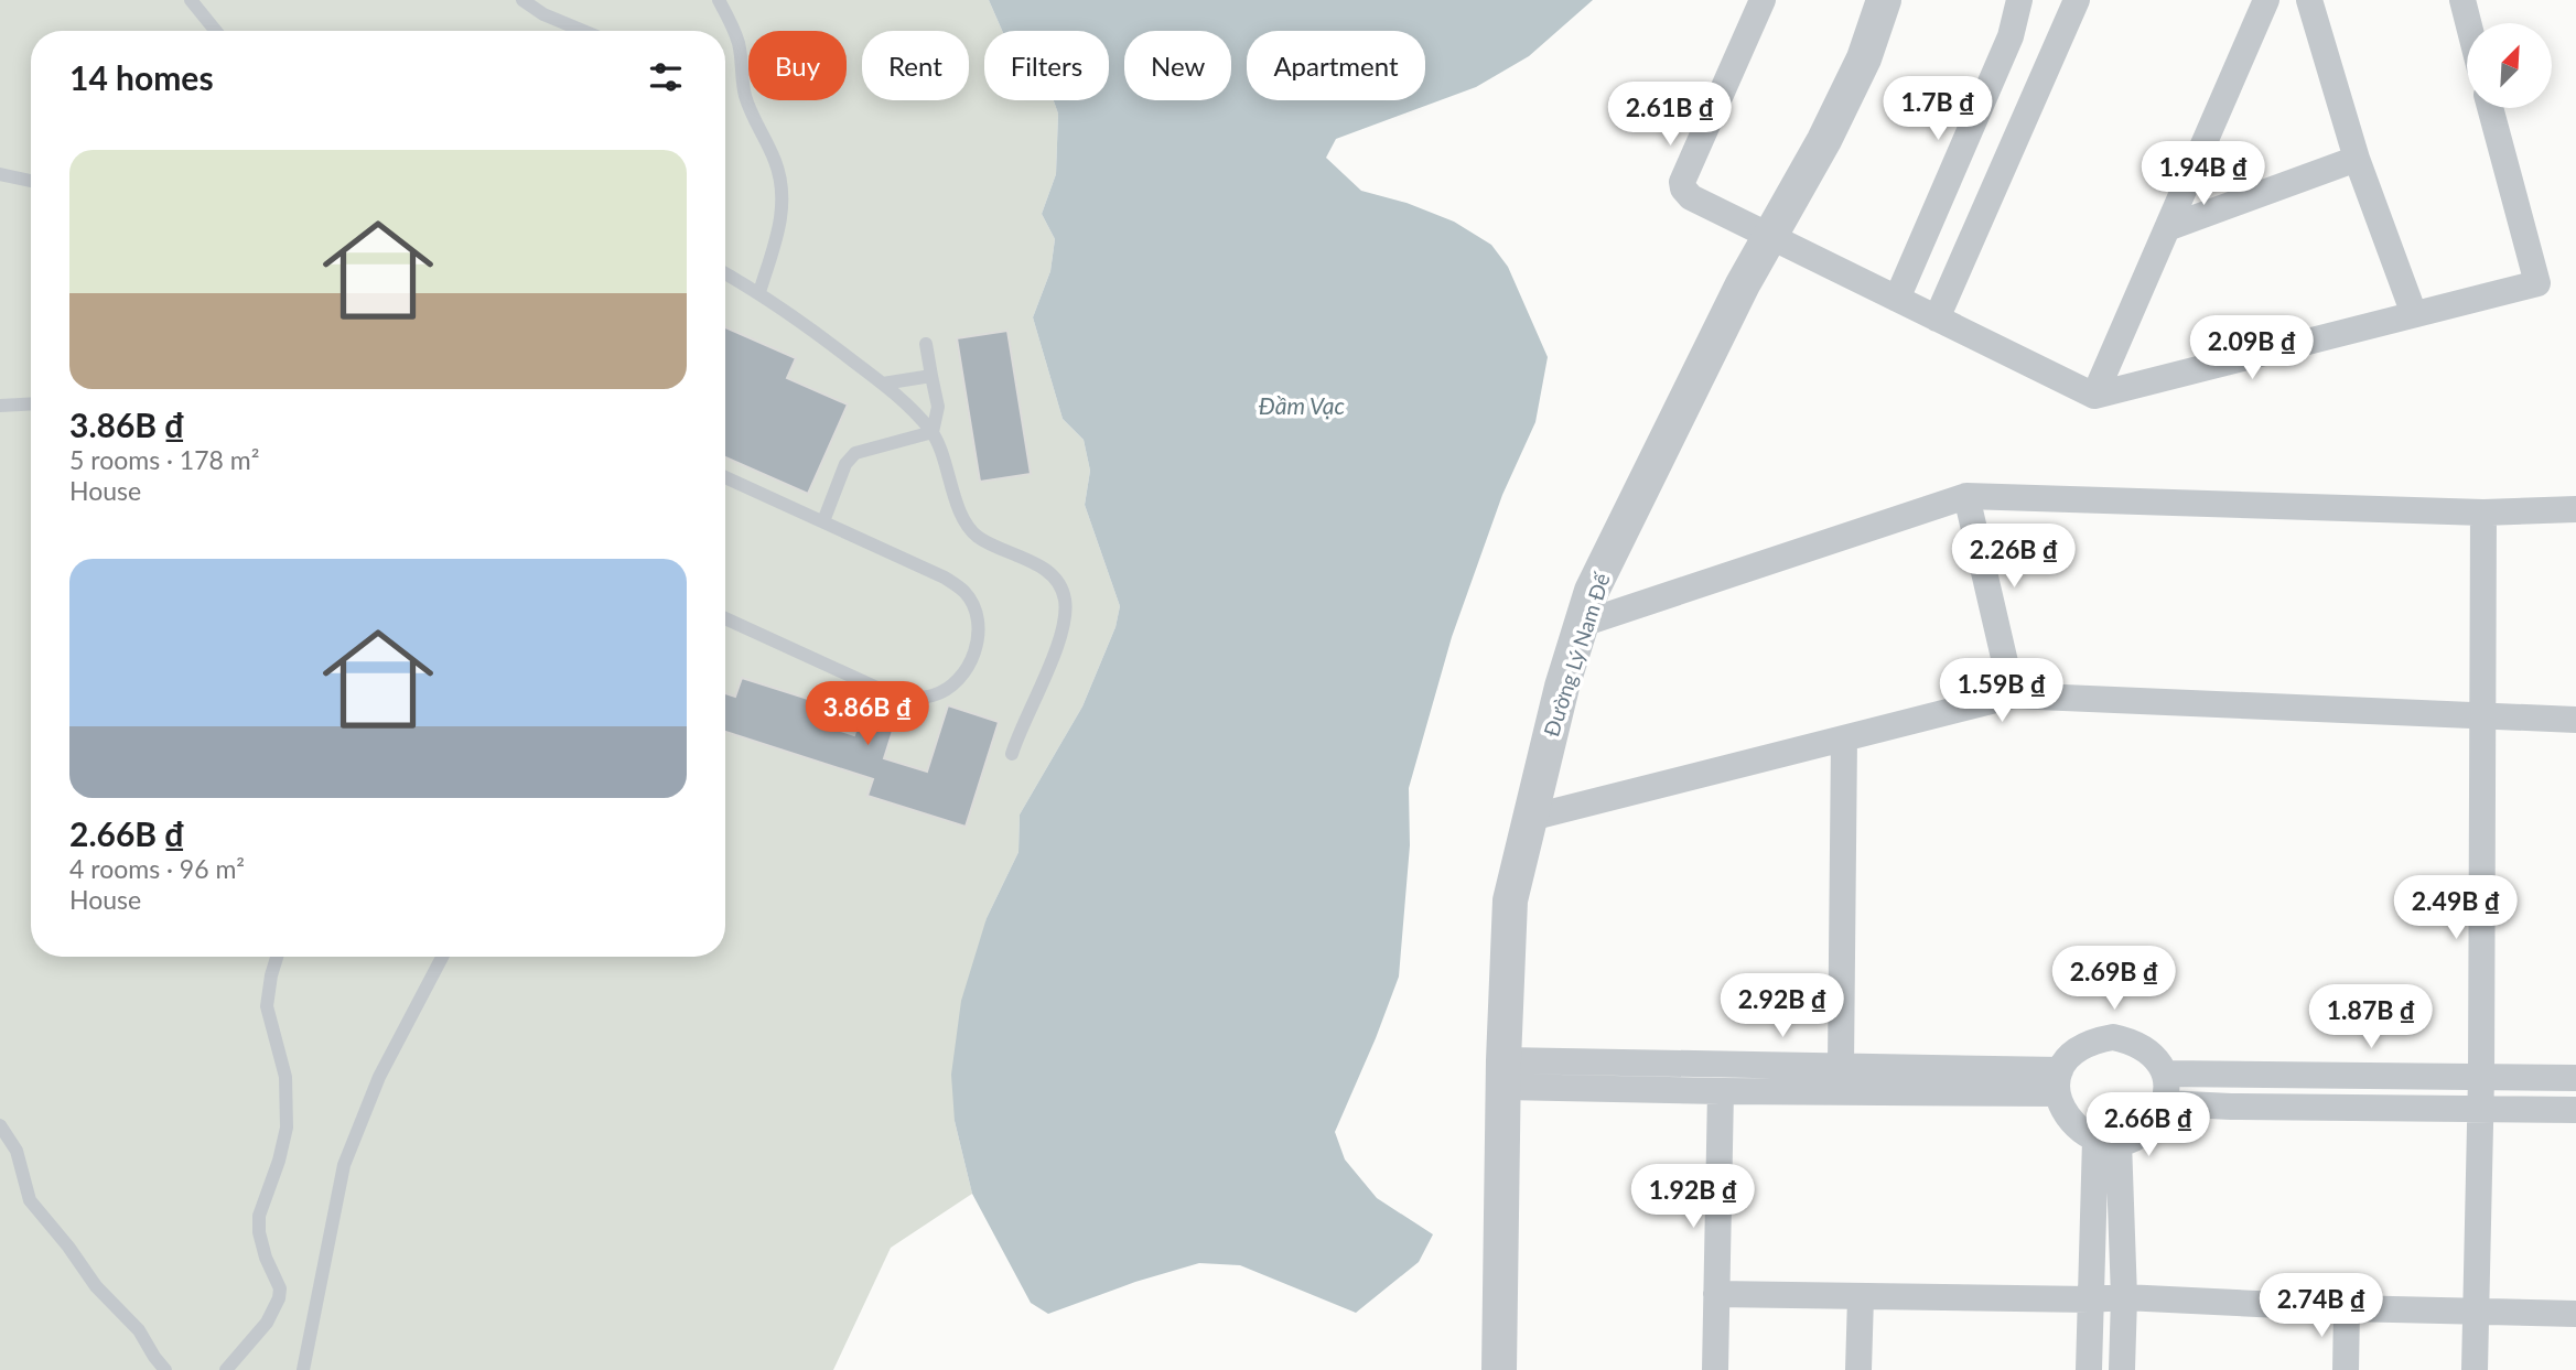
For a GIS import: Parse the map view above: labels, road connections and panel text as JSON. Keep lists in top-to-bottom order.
{
  "streets": {
    "street": ["Đường Lý Nam Đế"]
  },
  "water": ["Đầm Vạc"],
  "north": "top right",
  "page": {
    "chip": [
      "Buy",
      "Rent",
      "Filters",
      "New",
      "Apartment"
    ],
    "heading": "14 homes",
    "price": [
      "1.7B ₫",
      "2.61B ₫",
      "1.94B ₫",
      "2.09B ₫",
      "2.26B ₫",
      "1.59B ₫",
      "3.86B ₫",
      "2.49B ₫",
      "2.69B ₫",
      "2.92B ₫",
      "1.87B ₫",
      "2.66B ₫",
      "1.92B ₫",
      "2.74B ₫"
    ],
    "list": [
      {
        "name": "3.86B ₫",
        "note": "5 rooms · 178 m² · House"
      },
      {
        "name": "2.66B ₫",
        "note": "4 rooms · 96 m² · House"
      }
    ]
  }
}
